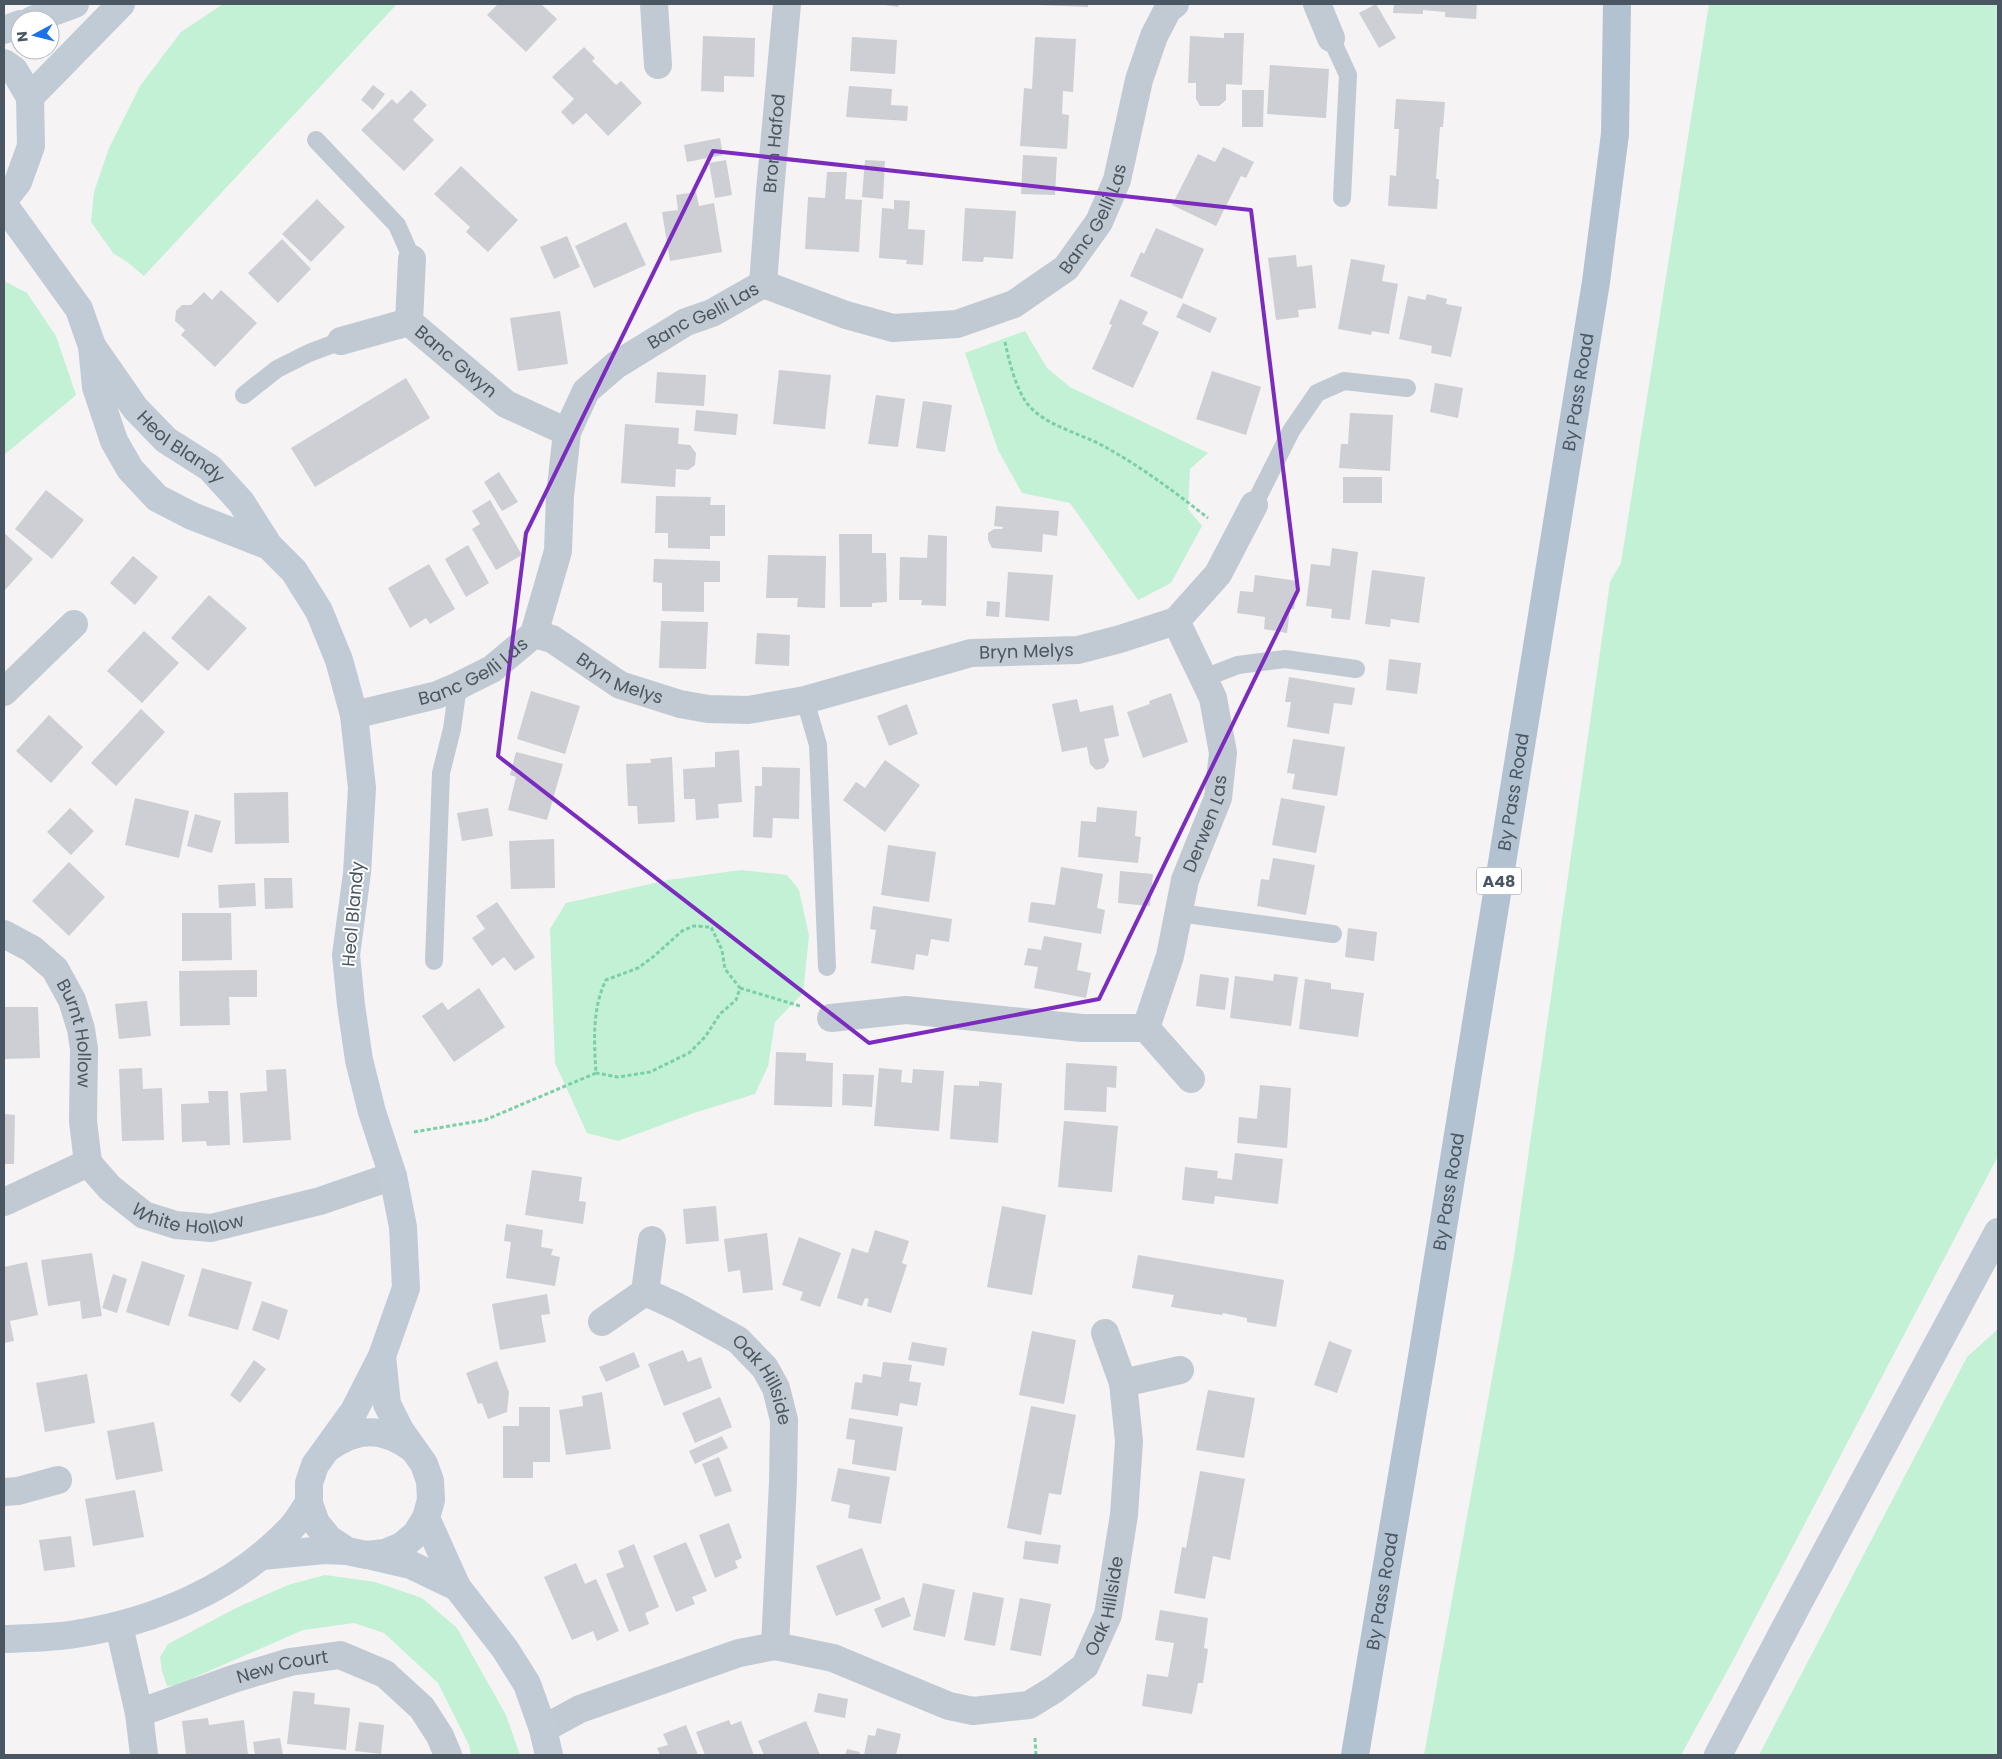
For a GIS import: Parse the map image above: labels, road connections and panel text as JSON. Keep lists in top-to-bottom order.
{
  "streets": {
    "main road": ["By Pass Road", "A48"],
    "street": [
      "Bron Hafod",
      "Banc Gelli Las",
      "Banc Gwyn",
      "Heol Blandy",
      "Bryn Melys",
      "Derwen Las",
      "Burnt Hollow",
      "White Hollow",
      "Oak Hillside",
      "New Court"
    ]
  },
  "crossings": [
    ["Bron Hafod", "Banc Gelli Las"],
    ["Banc Gelli Las", "Banc Gwyn"],
    ["Banc Gelli Las", "Heol Blandy"],
    ["Banc Gelli Las", "Bryn Melys"],
    ["Heol Blandy", "White Hollow"],
    ["Bryn Melys", "Derwen Las"],
    ["Burnt Hollow", "White Hollow"]
  ],
  "north": "left"
}
